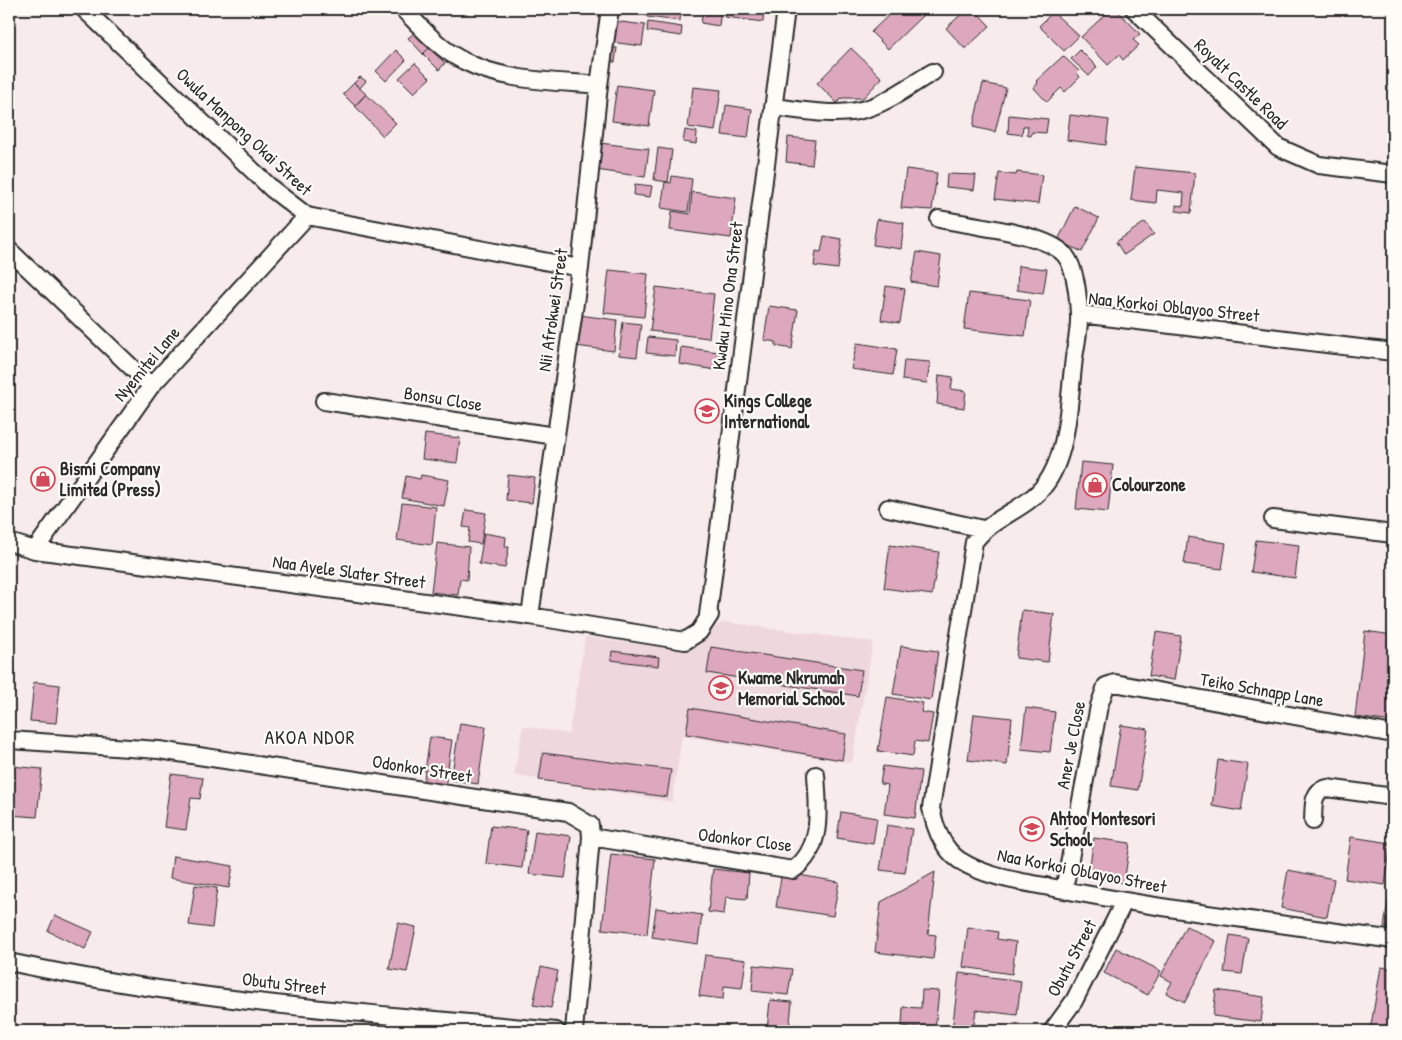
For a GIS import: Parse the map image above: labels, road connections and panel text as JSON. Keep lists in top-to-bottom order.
{
  "streets": {
    "street": [
      "Royalt Castle Road",
      "Owula Manpong Okai Street",
      "Kwaku Mino Ona Street",
      "Naa Korkoi Oblayoo Street",
      "Nii Afrokwei Street",
      "Nyemitei Lane",
      "Bonsu Close",
      "Naa Ayele Slater Street",
      "Teiko Schnapp Lane",
      "Aner Je Close",
      "Odonkor Street",
      "Odonkor Close",
      "Obutu Street"
    ]
  },
  "crossings": [
    ["Owula Manpong Okai Street", "Nii Afrokwei Street"],
    ["Owula Manpong Okai Street", "Nyemitei Lane"],
    ["Kwaku Mino Ona Street", "Naa Ayele Slater Street"],
    ["Naa Korkoi Oblayoo Street", "Aner Je Close"],
    ["Naa Korkoi Oblayoo Street", "Obutu Street"],
    ["Nii Afrokwei Street", "Bonsu Close"],
    ["Nii Afrokwei Street", "Naa Ayele Slater Street"],
    ["Nyemitei Lane", "Naa Ayele Slater Street"],
    ["Teiko Schnapp Lane", "Aner Je Close"],
    ["Odonkor Street", "Odonkor Close"]
  ],
  "districts": ["AKOA NDOR"],
  "places": {
    "school or university": ["Kings College International", "Kwame Nkrumah Memorial School", "Ahtoo Montesori School"],
    "shop": ["Bismi Company Limited (Press)", "Colourzone"]
  }
}
